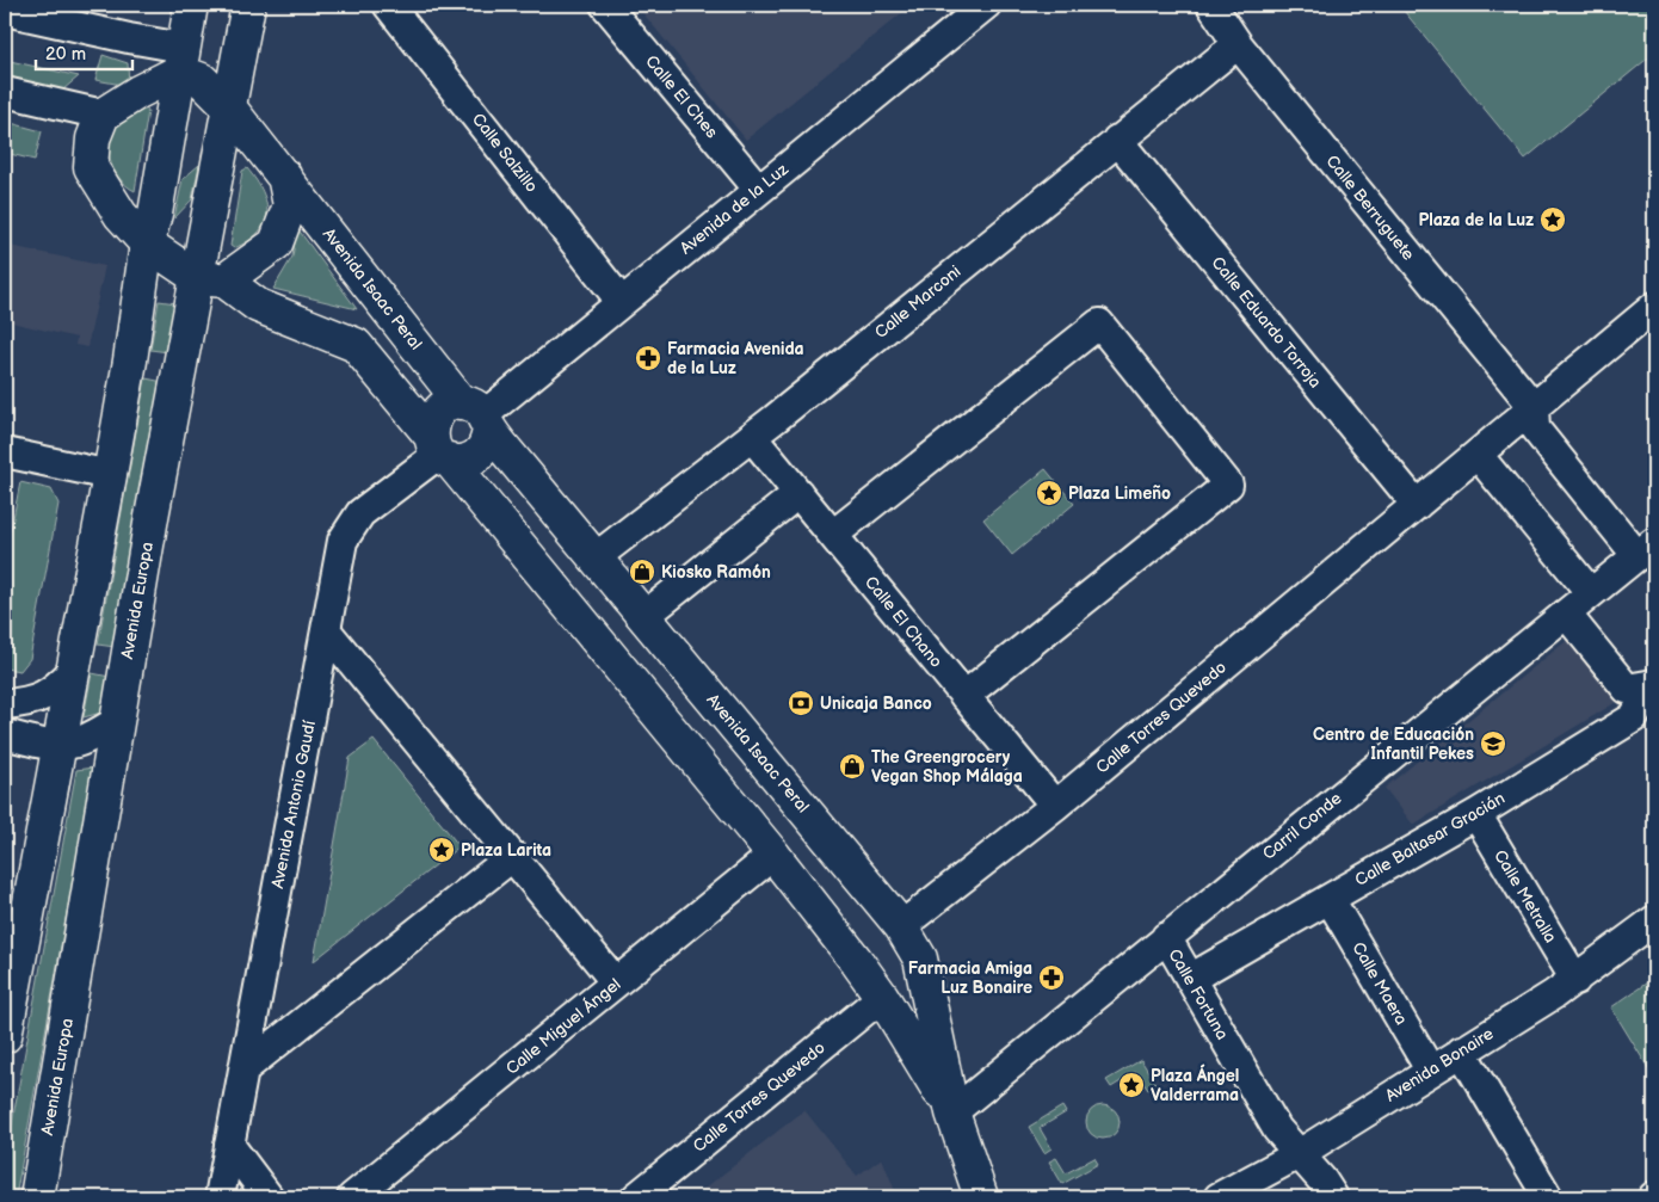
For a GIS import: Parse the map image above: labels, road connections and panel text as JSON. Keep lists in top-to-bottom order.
{
  "streets": {
    "street": [
      "Calle El Ches",
      "Calle Salzillo",
      "Calle Berruguete",
      "Avenida de la Luz",
      "Avenida Isaac Peral",
      "Calle Marconi",
      "Calle Eduardo Torroja",
      "Avenida Europa",
      "Calle El Chano",
      "Calle Torres Quevedo",
      "Avenida Antonio Gaudí",
      "Carril Conde",
      "Calle Baltasar Gracián",
      "Calle Metralla",
      "Calle Maera",
      "Calle Fortuna",
      "Calle Miguel Ángel",
      "Avenida Bonaire"
    ]
  },
  "crossings": [
    ["Calle El Ches", "Avenida de la Luz"],
    ["Calle Salzillo", "Avenida de la Luz"],
    ["Calle Berruguete", "Calle Marconi"],
    ["Calle Berruguete", "Carril Conde"],
    ["Avenida de la Luz", "Avenida Isaac Peral"],
    ["Avenida de la Luz", "Avenida Antonio Gaudí"],
    ["Avenida Isaac Peral", "Calle Marconi"],
    ["Avenida Isaac Peral", "Avenida Europa"],
    ["Avenida Isaac Peral", "Calle Torres Quevedo"],
    ["Avenida Isaac Peral", "Avenida Antonio Gaudí"],
    ["Avenida Isaac Peral", "Carril Conde"],
    ["Avenida Isaac Peral", "Calle Miguel Ángel"],
    ["Calle Marconi", "Calle Eduardo Torroja"],
    ["Calle Marconi", "Calle El Chano"],
    ["Calle Eduardo Torroja", "Calle Torres Quevedo"],
    ["Calle El Chano", "Calle Torres Quevedo"],
    ["Carril Conde", "Calle Fortuna"],
    ["Calle Baltasar Gracián", "Calle Metralla"],
    ["Calle Baltasar Gracián", "Calle Maera"],
    ["Calle Baltasar Gracián", "Calle Fortuna"],
    ["Calle Metralla", "Avenida Bonaire"],
    ["Calle Maera", "Avenida Bonaire"],
    ["Calle Fortuna", "Avenida Bonaire"]
  ],
  "places": {
    "place": [
      "Plaza de la Luz",
      "Plaza Limeño",
      "Plaza Larita",
      "Plaza Ángel Valderrama"
    ],
    "pharmacy": ["Farmacia Avenida de la Luz", "Farmacia Amiga Luz Bonaire"],
    "shop": ["Kiosko Ramón", "The Greengrocery Vegan Shop Málaga"],
    "bank": ["Unicaja Banco"],
    "school or university": ["Centro de Educación Infantil Pekes"]
  },
  "scale_bar": "20 m"
}
